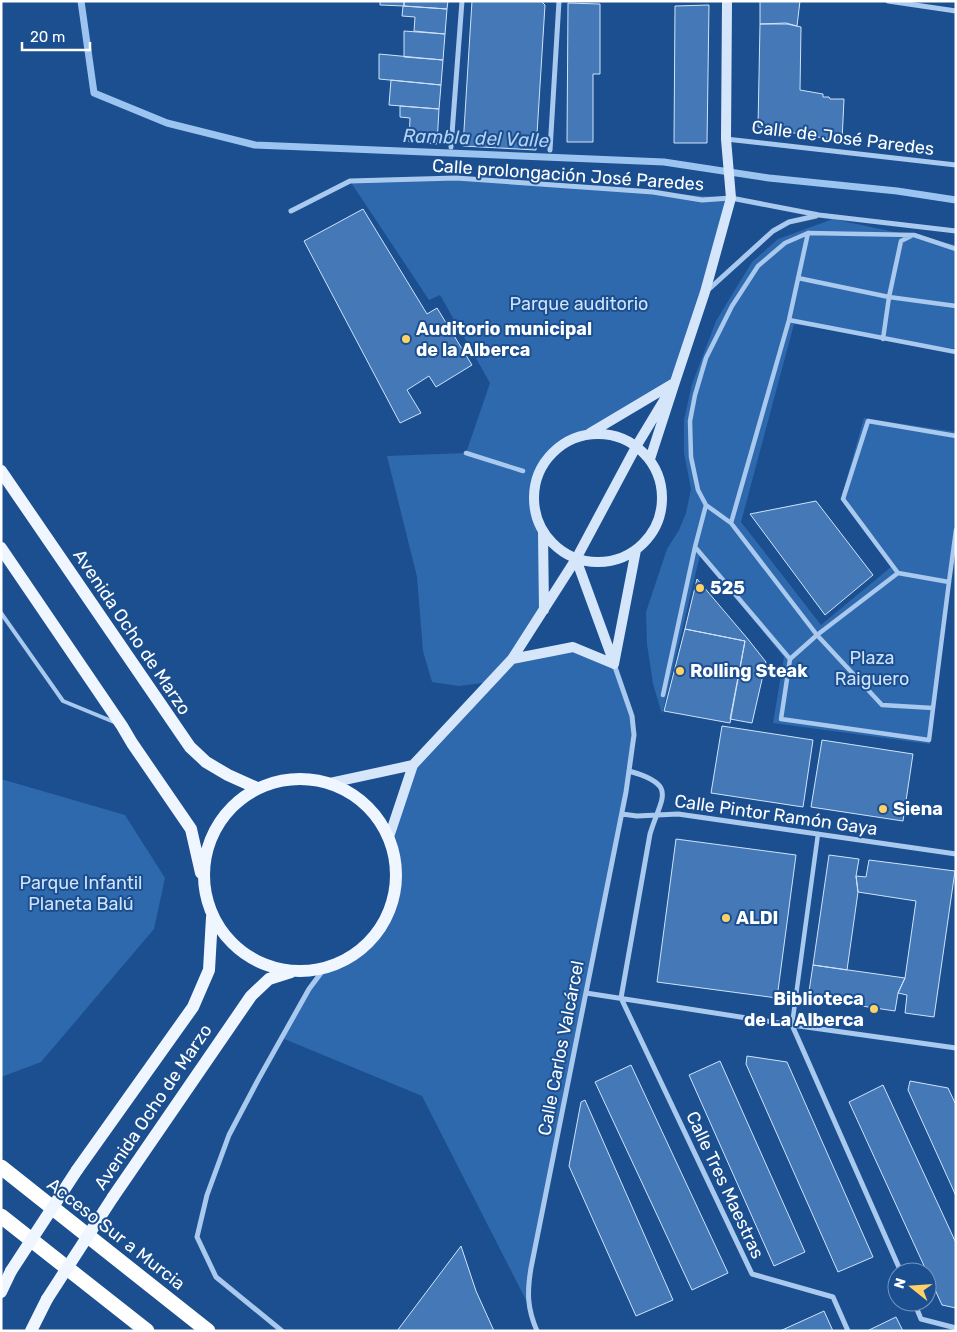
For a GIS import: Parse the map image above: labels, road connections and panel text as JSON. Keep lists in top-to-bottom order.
{
  "streets": {
    "highway": ["Acceso Sur a Murcia"],
    "main road": ["Avenida Ocho de Marzo"],
    "street": [
      "Calle de José Paredes",
      "Calle prolongación José Paredes",
      "Calle Pintor Ramón Gaya",
      "Calle Carlos Valcárcel",
      "Calle Tres Maestras"
    ]
  },
  "crossings": [
    ["Calle Pintor Ramón Gaya", "Calle Carlos Valcárcel"]
  ],
  "water": ["Rambla del Valle"],
  "parks": ["Parque auditorio", "Plaza Raiguero", "Parque Infantil Planeta Balú"],
  "places": [
    "Auditorio municipal de la Alberca",
    "525",
    "Rolling Steak",
    "Siena",
    "ALDI",
    "Biblioteca de La Alberca"
  ],
  "scale_bar": "20 m",
  "north": "left"
}
